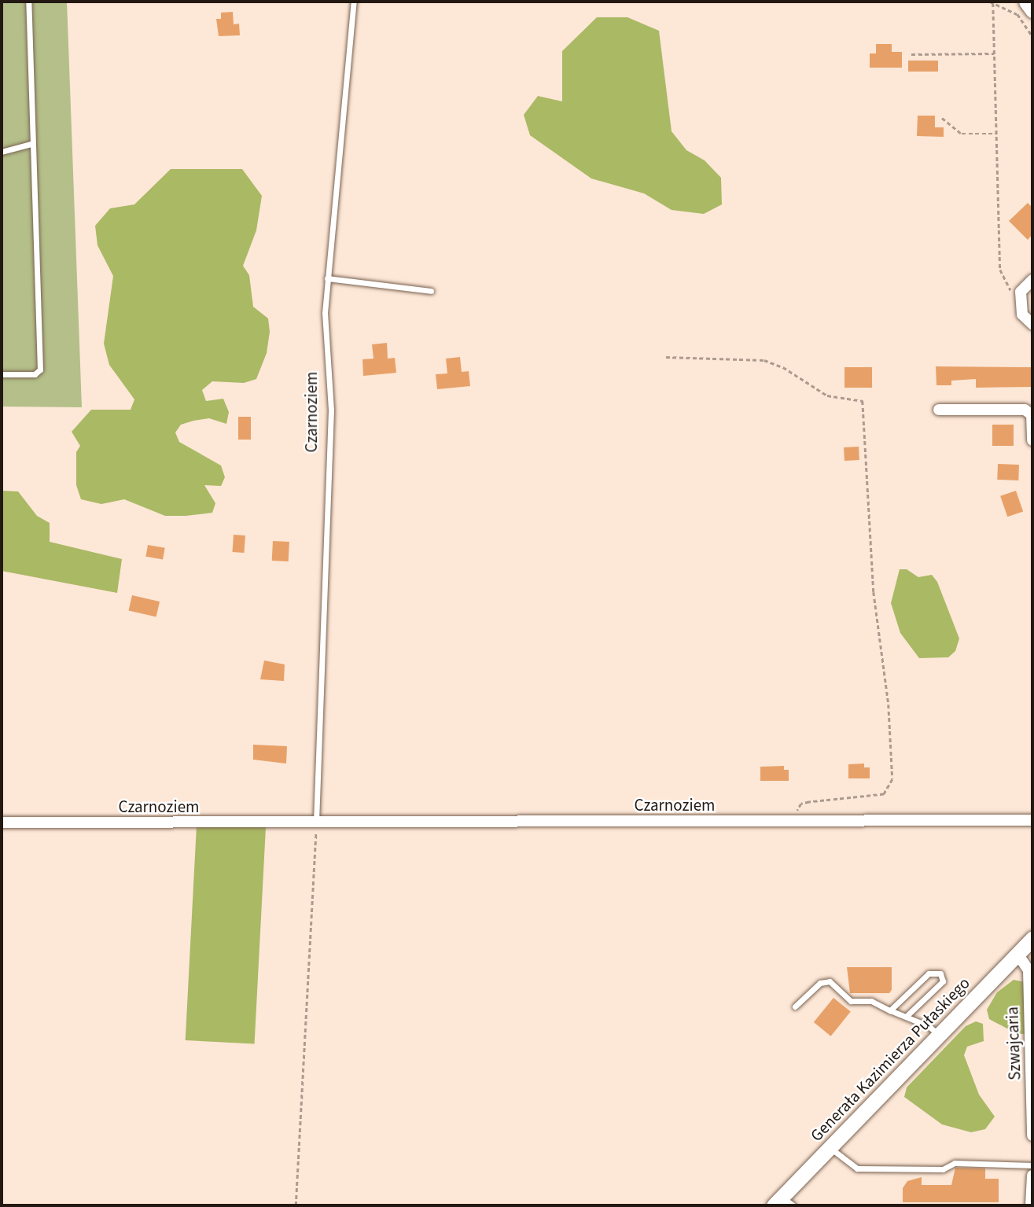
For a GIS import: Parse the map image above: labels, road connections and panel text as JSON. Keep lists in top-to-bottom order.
{
  "streets": {
    "main road": ["Generała Kazimierza Pułaskiego"],
    "street": ["Czarnoziem", "Szwajcaria"]
  },
  "crossings": [
    ["Szwajcaria", "Generała Kazimierza Pułaskiego"]
  ]
}
